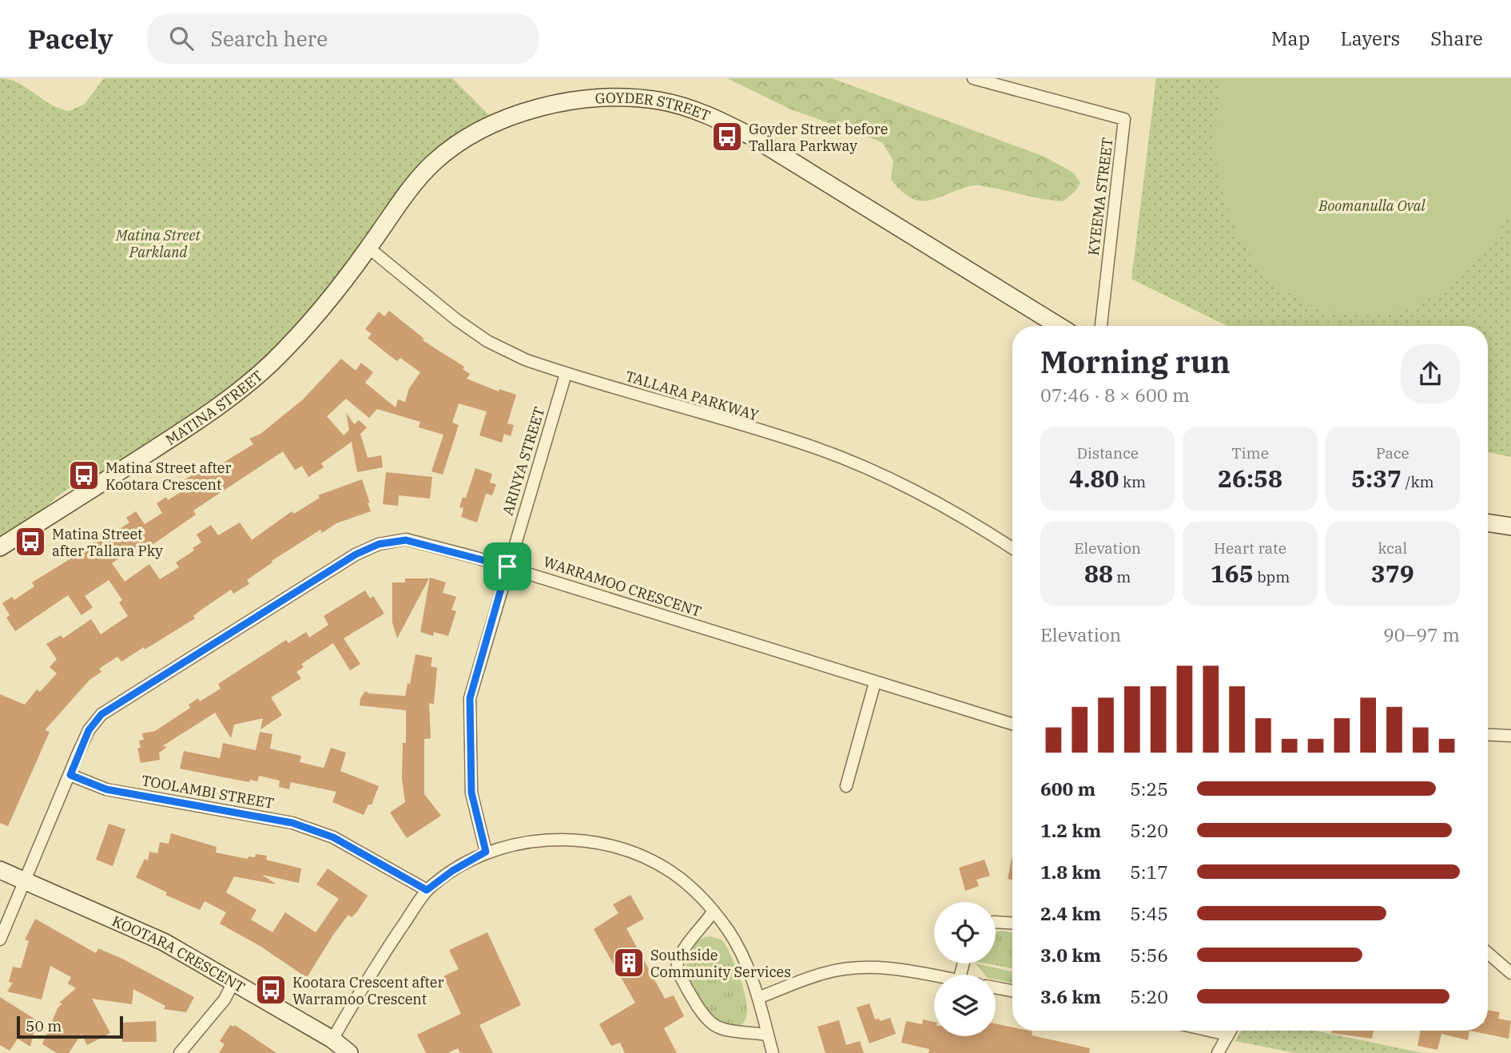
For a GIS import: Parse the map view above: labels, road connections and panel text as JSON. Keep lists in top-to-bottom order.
{
  "streets": {
    "street": [
      "GOYDER STREET",
      "KYEEMA STREET",
      "TALLARA PARKWAY",
      "MATINA STREET",
      "ARINYA STREET",
      "WARRAMOO CRESCENT",
      "TOOLAMBI STREET",
      "KOOTARA CRESCENT"
    ]
  },
  "crossings": [
    ["GOYDER STREET", "TALLARA PARKWAY"],
    ["GOYDER STREET", "MATINA STREET"],
    ["TALLARA PARKWAY", "MATINA STREET"],
    ["TALLARA PARKWAY", "ARINYA STREET"],
    ["ARINYA STREET", "WARRAMOO CRESCENT"],
    ["WARRAMOO CRESCENT", "TOOLAMBI STREET"],
    ["WARRAMOO CRESCENT", "KOOTARA CRESCENT"]
  ],
  "parks": ["Boomanulla Oval", "Matina Street Parkland"],
  "places": {
    "bus stop": [
      "Goyder Street before Tallara Parkway",
      "Matina Street after Kootara Crescent",
      "Matina Street after Tallara Pky",
      "Kootara Crescent after Warramoo Crescent"
    ],
    "building": ["Southside Community Services"]
  },
  "scale_bar": "50 m",
  "page": {
    "header": "Pacely",
    "search": "Search here",
    "nav": ["Map", "Layers", "Share"],
    "heading": ["Morning run", "07:46 · 8 × 600 m"],
    "stats": [
      ["Distance", "4.80 km"],
      ["Time", "26:58"],
      ["Pace", "5:37 /km"],
      ["Elevation", "88 m"],
      ["Heart rate", "165 bpm"],
      ["kcal", "379"]
    ],
    "chart": ["Elevation", "90–97 m"],
    "list": [
      {
        "name": "600 m",
        "note": "5:25"
      },
      {
        "name": "1.2 km",
        "note": "5:20"
      },
      {
        "name": "1.8 km",
        "note": "5:17"
      },
      {
        "name": "2.4 km",
        "note": "5:45"
      },
      {
        "name": "3.0 km",
        "note": "5:56"
      },
      {
        "name": "3.6 km",
        "note": "5:20"
      }
    ],
    "scale": "50 m"
  }
}
